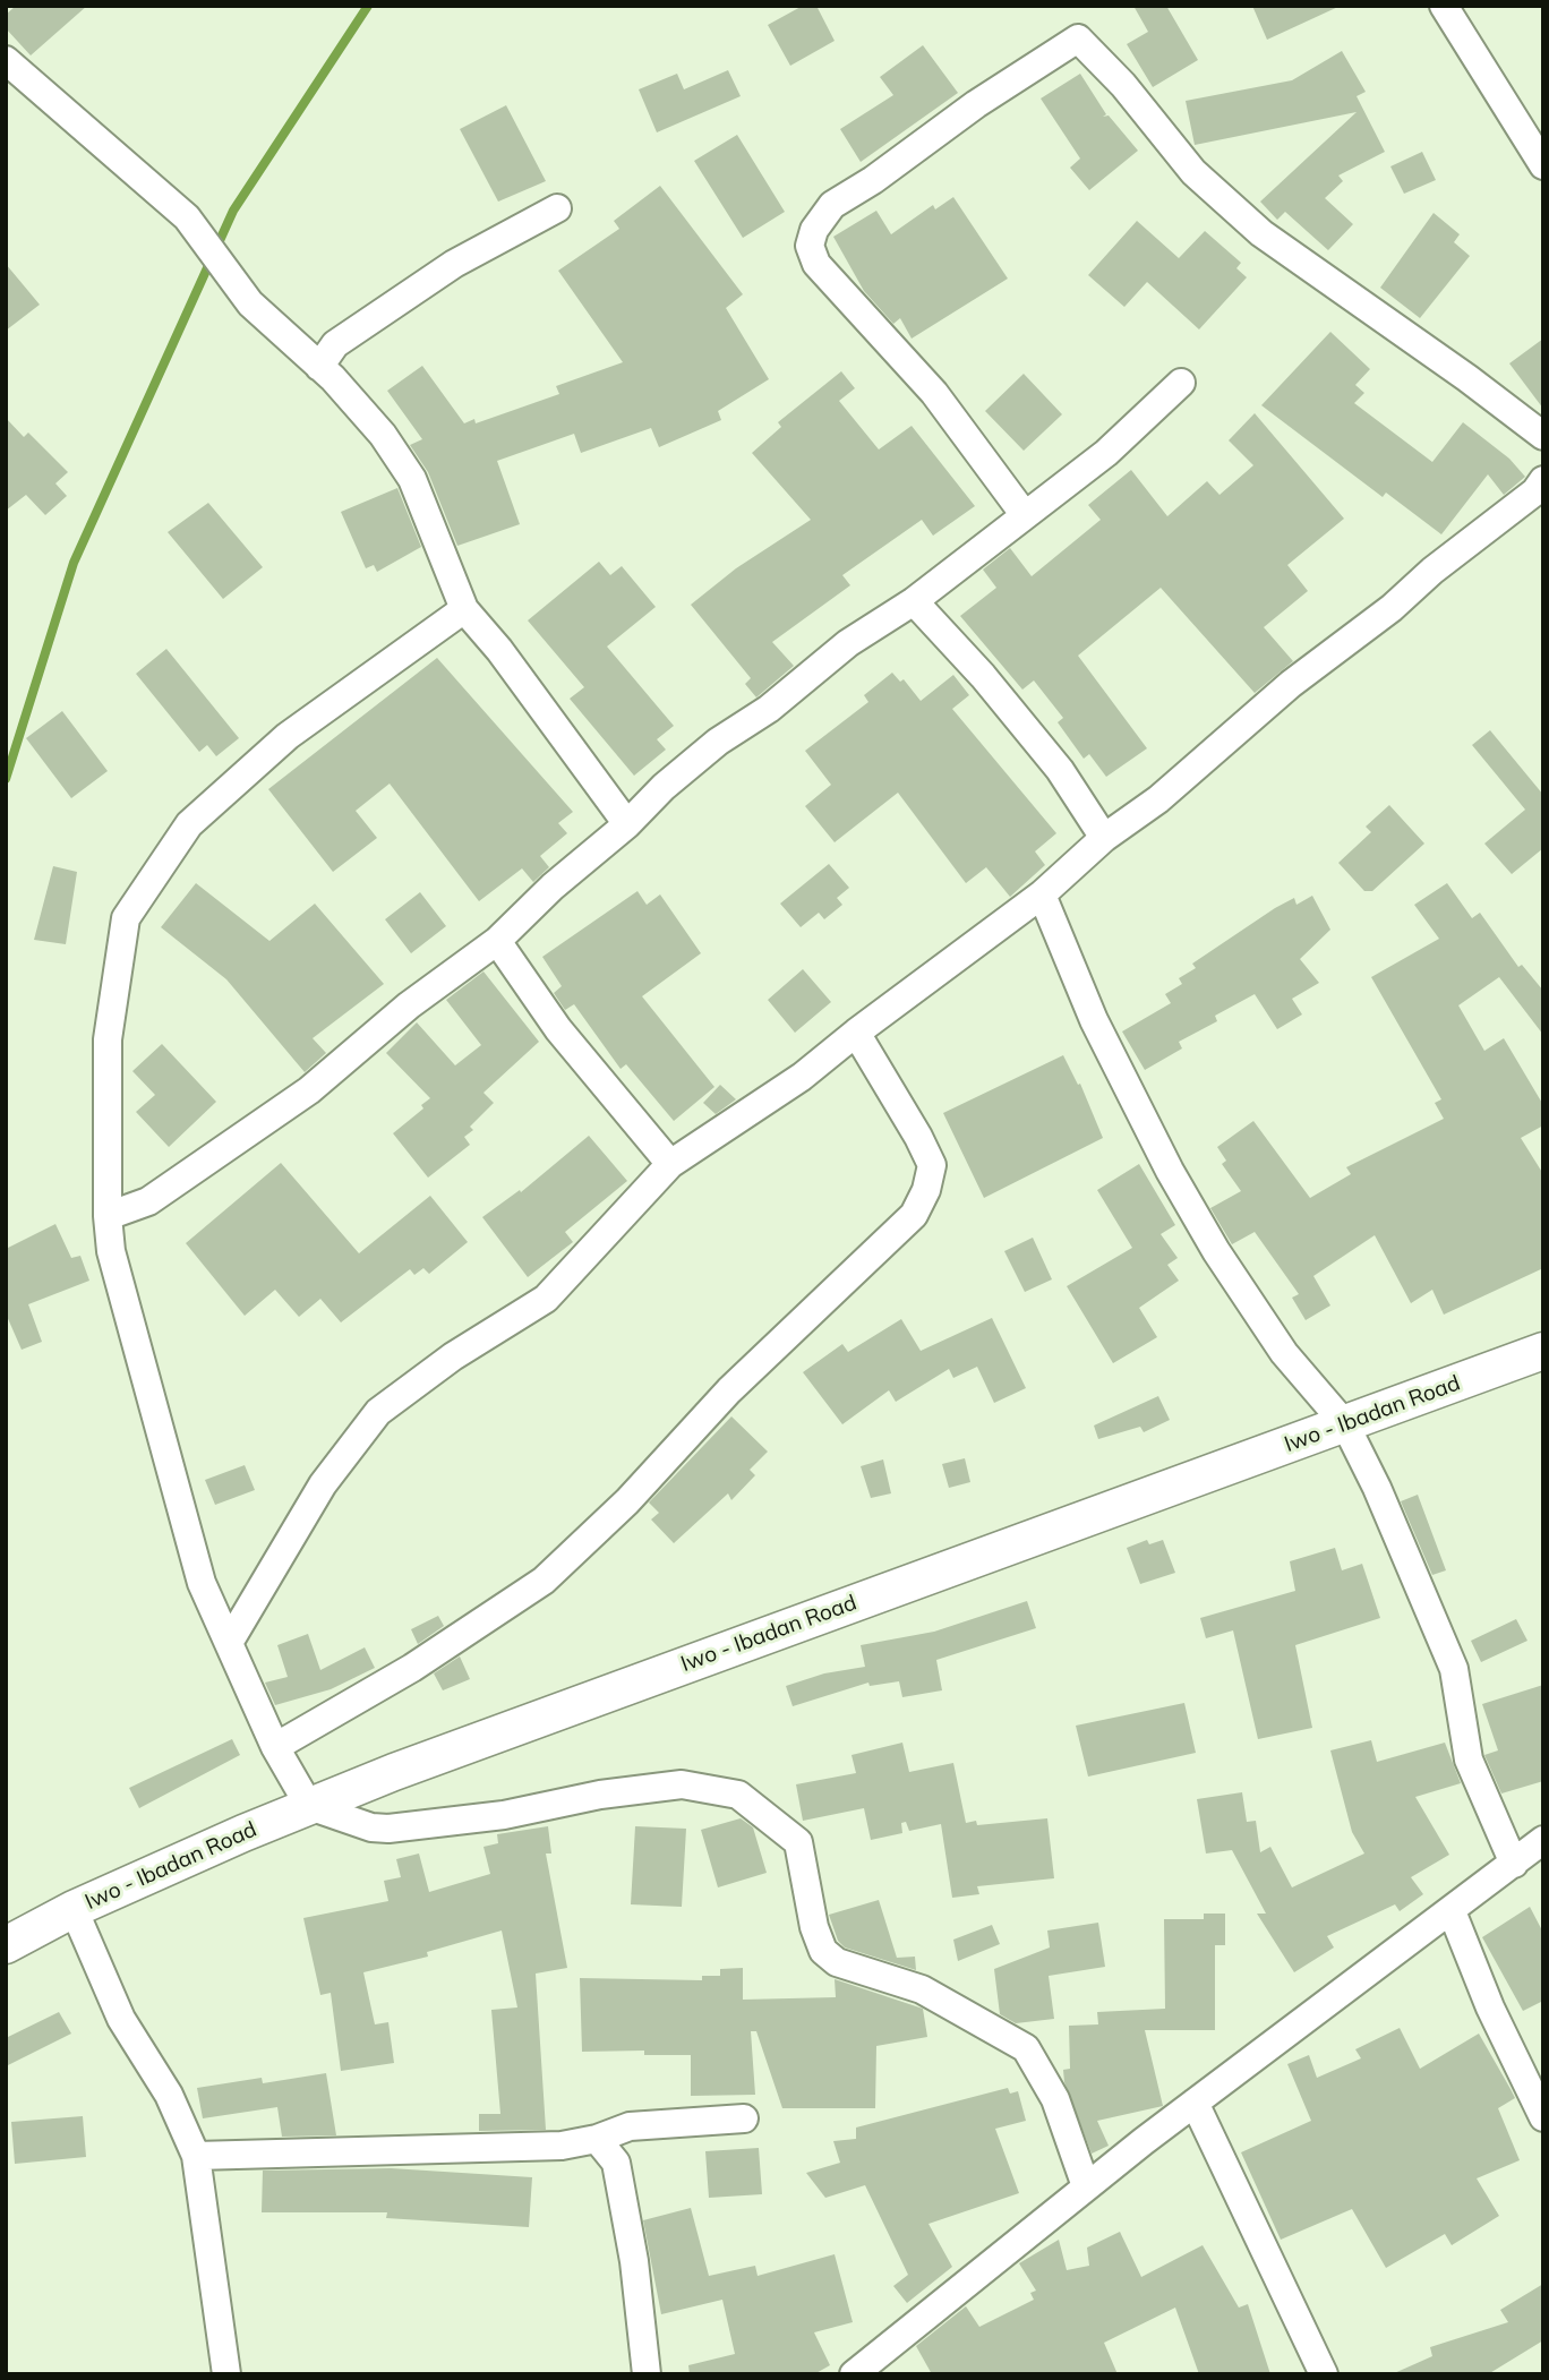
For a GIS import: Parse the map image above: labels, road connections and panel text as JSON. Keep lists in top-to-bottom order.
{
  "streets": {
    "main road": ["Iwo - Ibadan Road"]
  }
}
